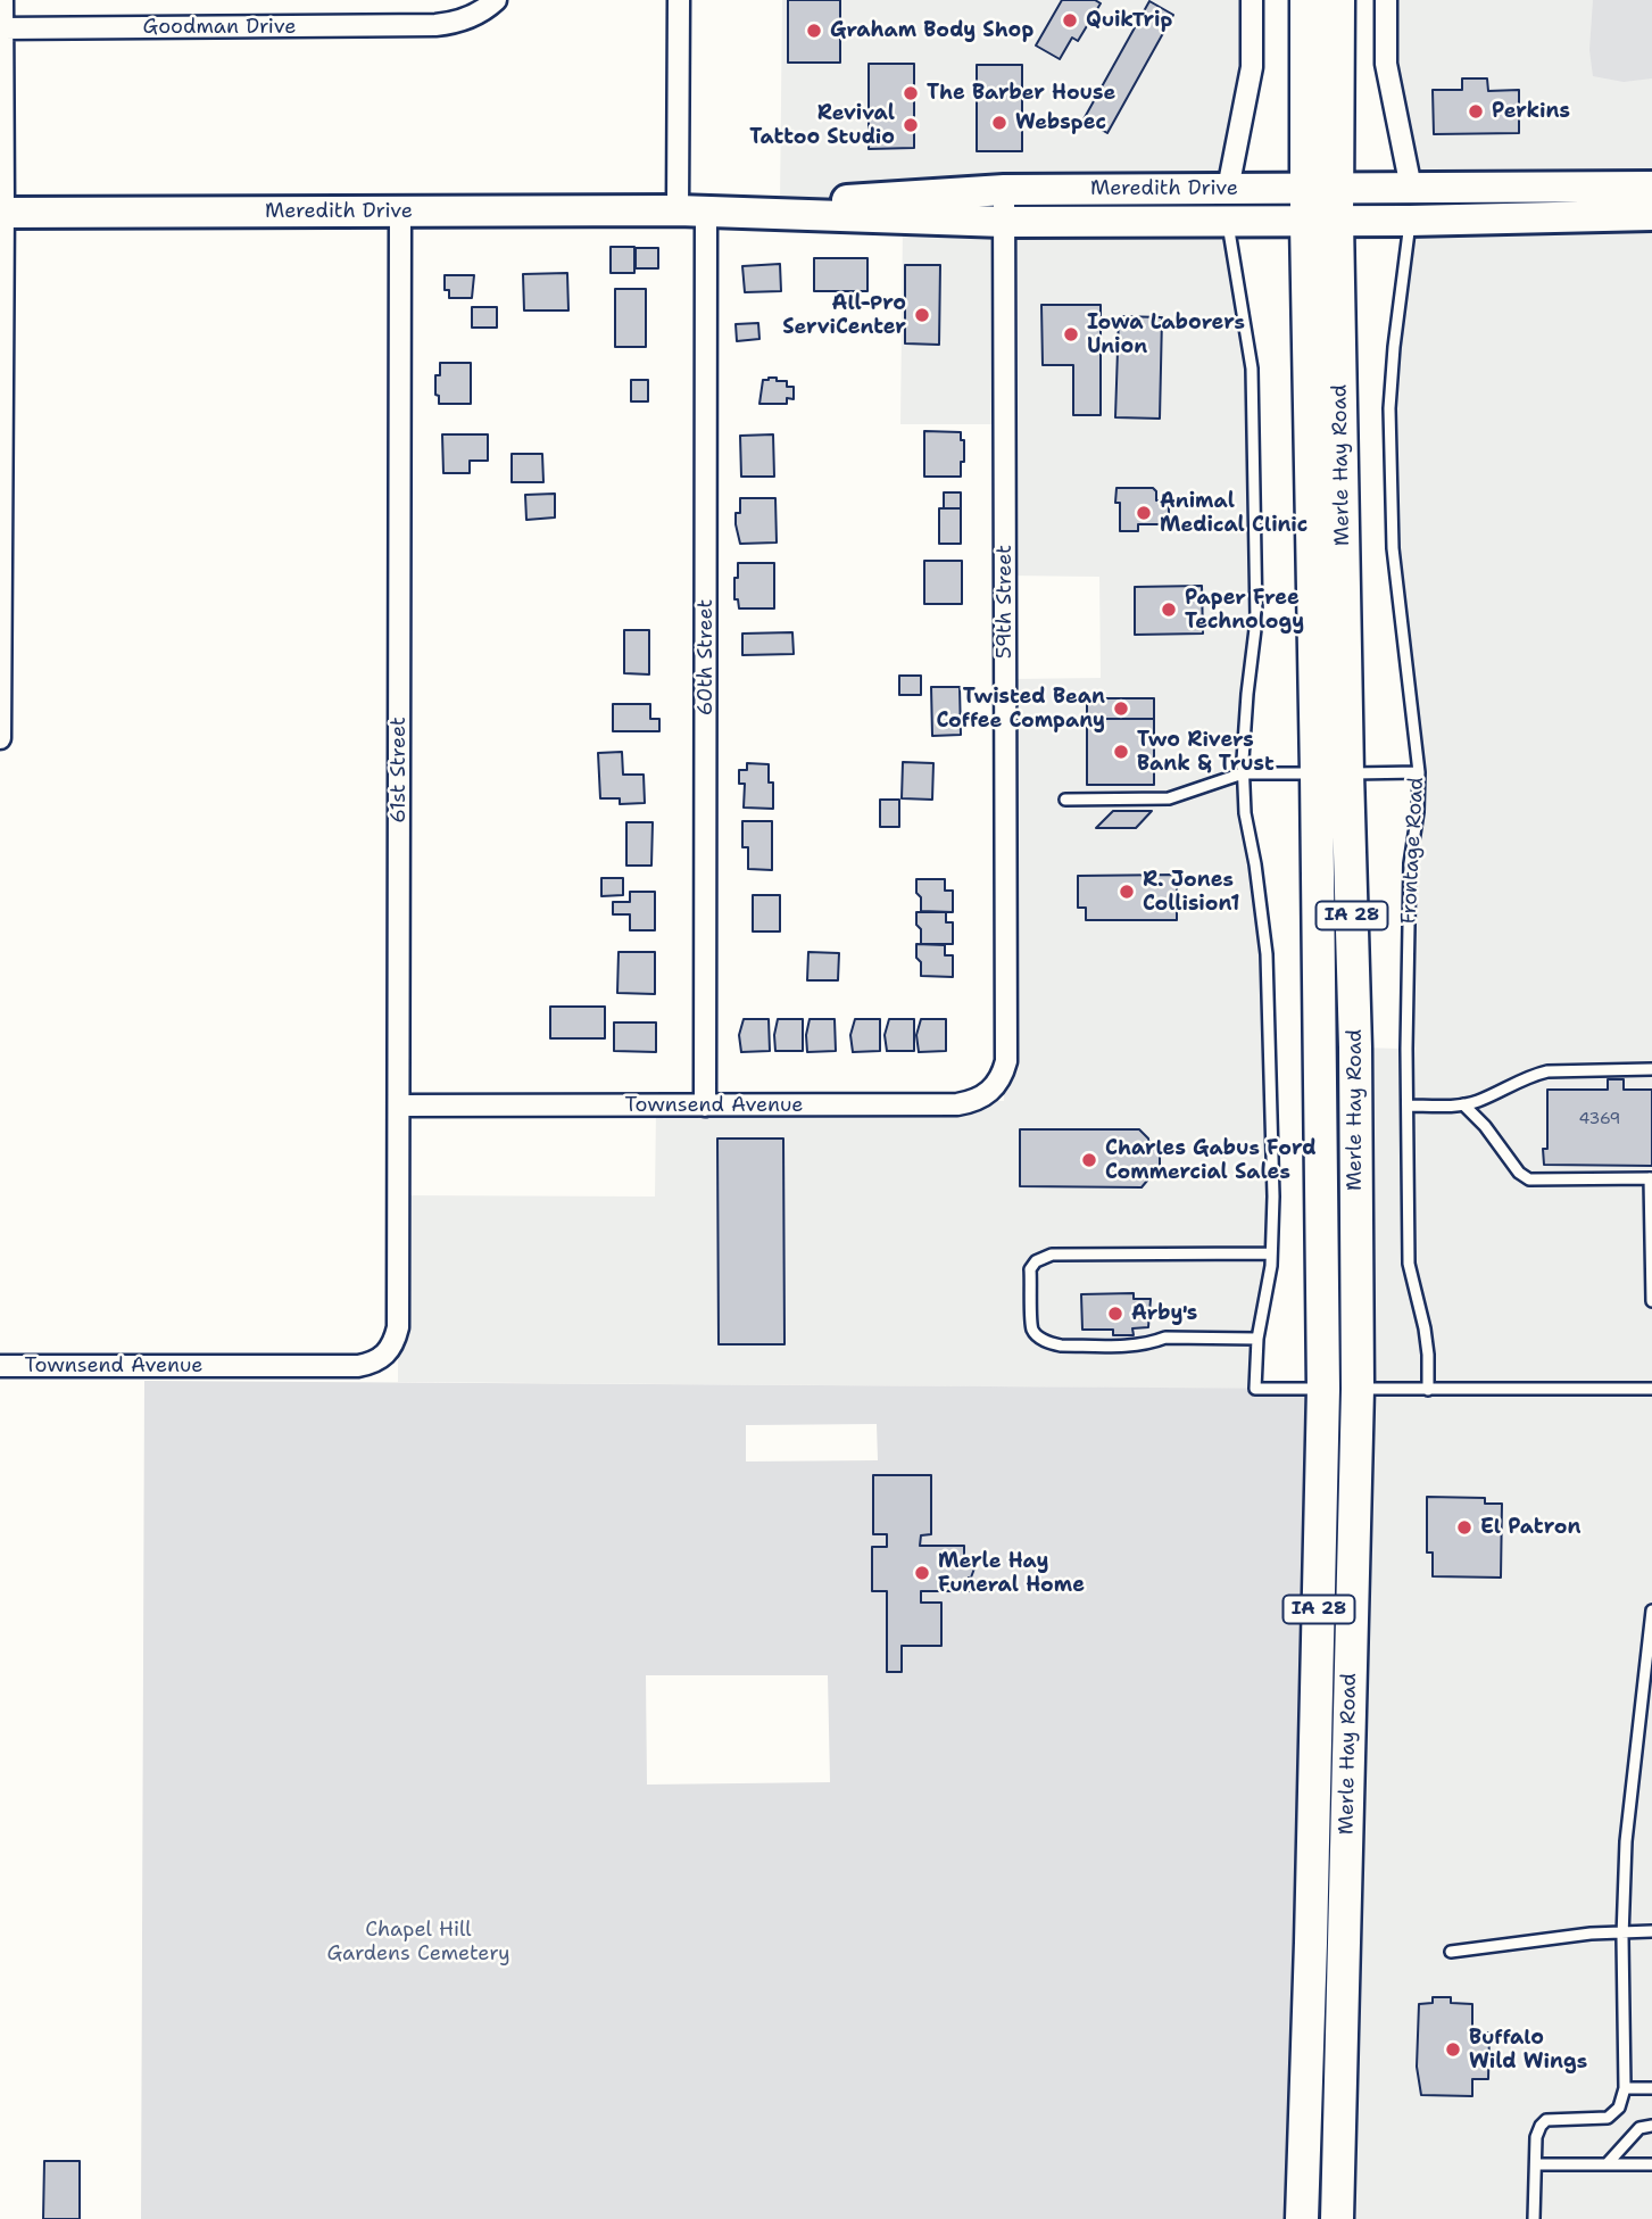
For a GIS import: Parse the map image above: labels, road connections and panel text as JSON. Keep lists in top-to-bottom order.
{
  "streets": {
    "main road": ["Meredith Drive", "Merle Hay Road", "IA 28"],
    "street": [
      "Goodman Drive",
      "59th Street",
      "60th Street",
      "61st Street",
      "Townsend Avenue"
    ],
    "lane": ["Frontage Road"]
  },
  "crossings": [
    ["Meredith Drive", "Merle Hay Road"],
    ["Meredith Drive", "59th Street"],
    ["Meredith Drive", "60th Street"],
    ["Meredith Drive", "61st Street"],
    ["Meredith Drive", "Frontage Road"],
    ["59th Street", "Townsend Avenue"],
    ["60th Street", "Townsend Avenue"],
    ["61st Street", "Townsend Avenue"]
  ],
  "parks": ["Chapel Hill Gardens Cemetery"],
  "places": [
    "QuikTrip",
    "Graham Body Shop",
    "The Barber House",
    "Perkins",
    "Webspec",
    "Revival Tattoo Studio",
    "All-Pro ServiCenter",
    "Iowa Laborers Union",
    "Animal Medical Clinic",
    "Paper Free Technology",
    "Twisted Bean Coffee Company",
    "Two Rivers Bank & Trust",
    "R. Jones Collision1",
    "Charles Gabus Ford Commercial Sales",
    "Arby's",
    "El Patron",
    "Merle Hay Funeral Home",
    "Buffalo Wild Wings"
  ],
  "house_numbers": ["4369"]
}
